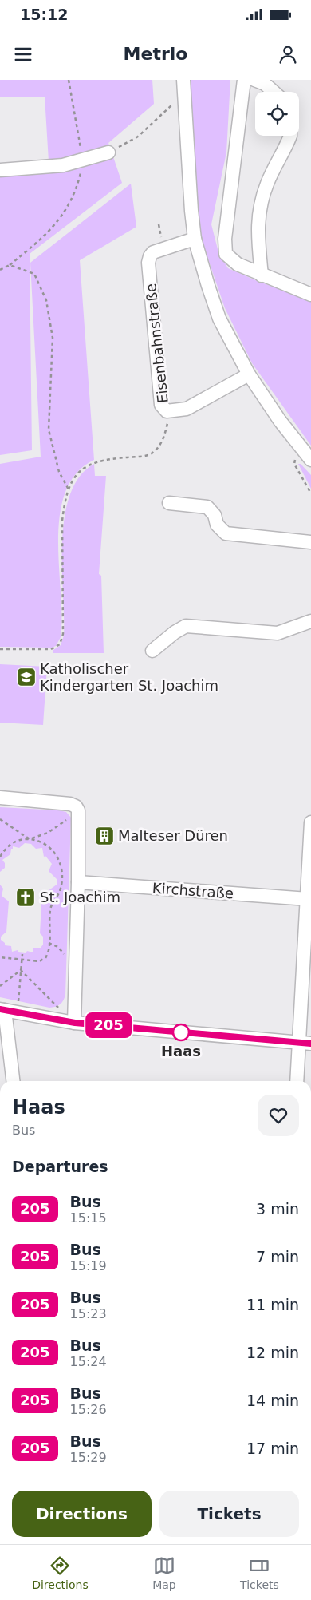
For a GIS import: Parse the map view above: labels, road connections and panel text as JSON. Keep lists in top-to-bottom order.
{
  "streets": {
    "street": ["Eisenbahnstraße", "Kirchstraße"]
  },
  "places": {
    "school or university": ["Katholischer Kindergarten St. Joachim"],
    "building": ["Malteser Düren"],
    "church": ["St. Joachim"],
    "other": ["Haas"]
  },
  "lines": ["bus line 205"],
  "page": {
    "status": "15:12",
    "header": "Metrio",
    "on_map": "205",
    "heading": [
      ["Haas", "Bus"],
      "Departures"
    ],
    "list": [
      {
        "mark": "205",
        "name": "Bus",
        "note": "15:15",
        "value": "3 min"
      },
      {
        "mark": "205",
        "name": "Bus",
        "note": "15:19",
        "value": "7 min"
      },
      {
        "mark": "205",
        "name": "Bus",
        "note": "15:23",
        "value": "11 min"
      },
      {
        "mark": "205",
        "name": "Bus",
        "note": "15:24",
        "value": "12 min"
      },
      {
        "mark": "205",
        "name": "Bus",
        "note": "15:26",
        "value": "14 min"
      },
      {
        "mark": "205",
        "name": "Bus",
        "note": "15:29",
        "value": "17 min"
      }
    ],
    "buttons": ["Directions", "Tickets"],
    "tabs": ["Directions", "Map", "Tickets"]
  }
}
